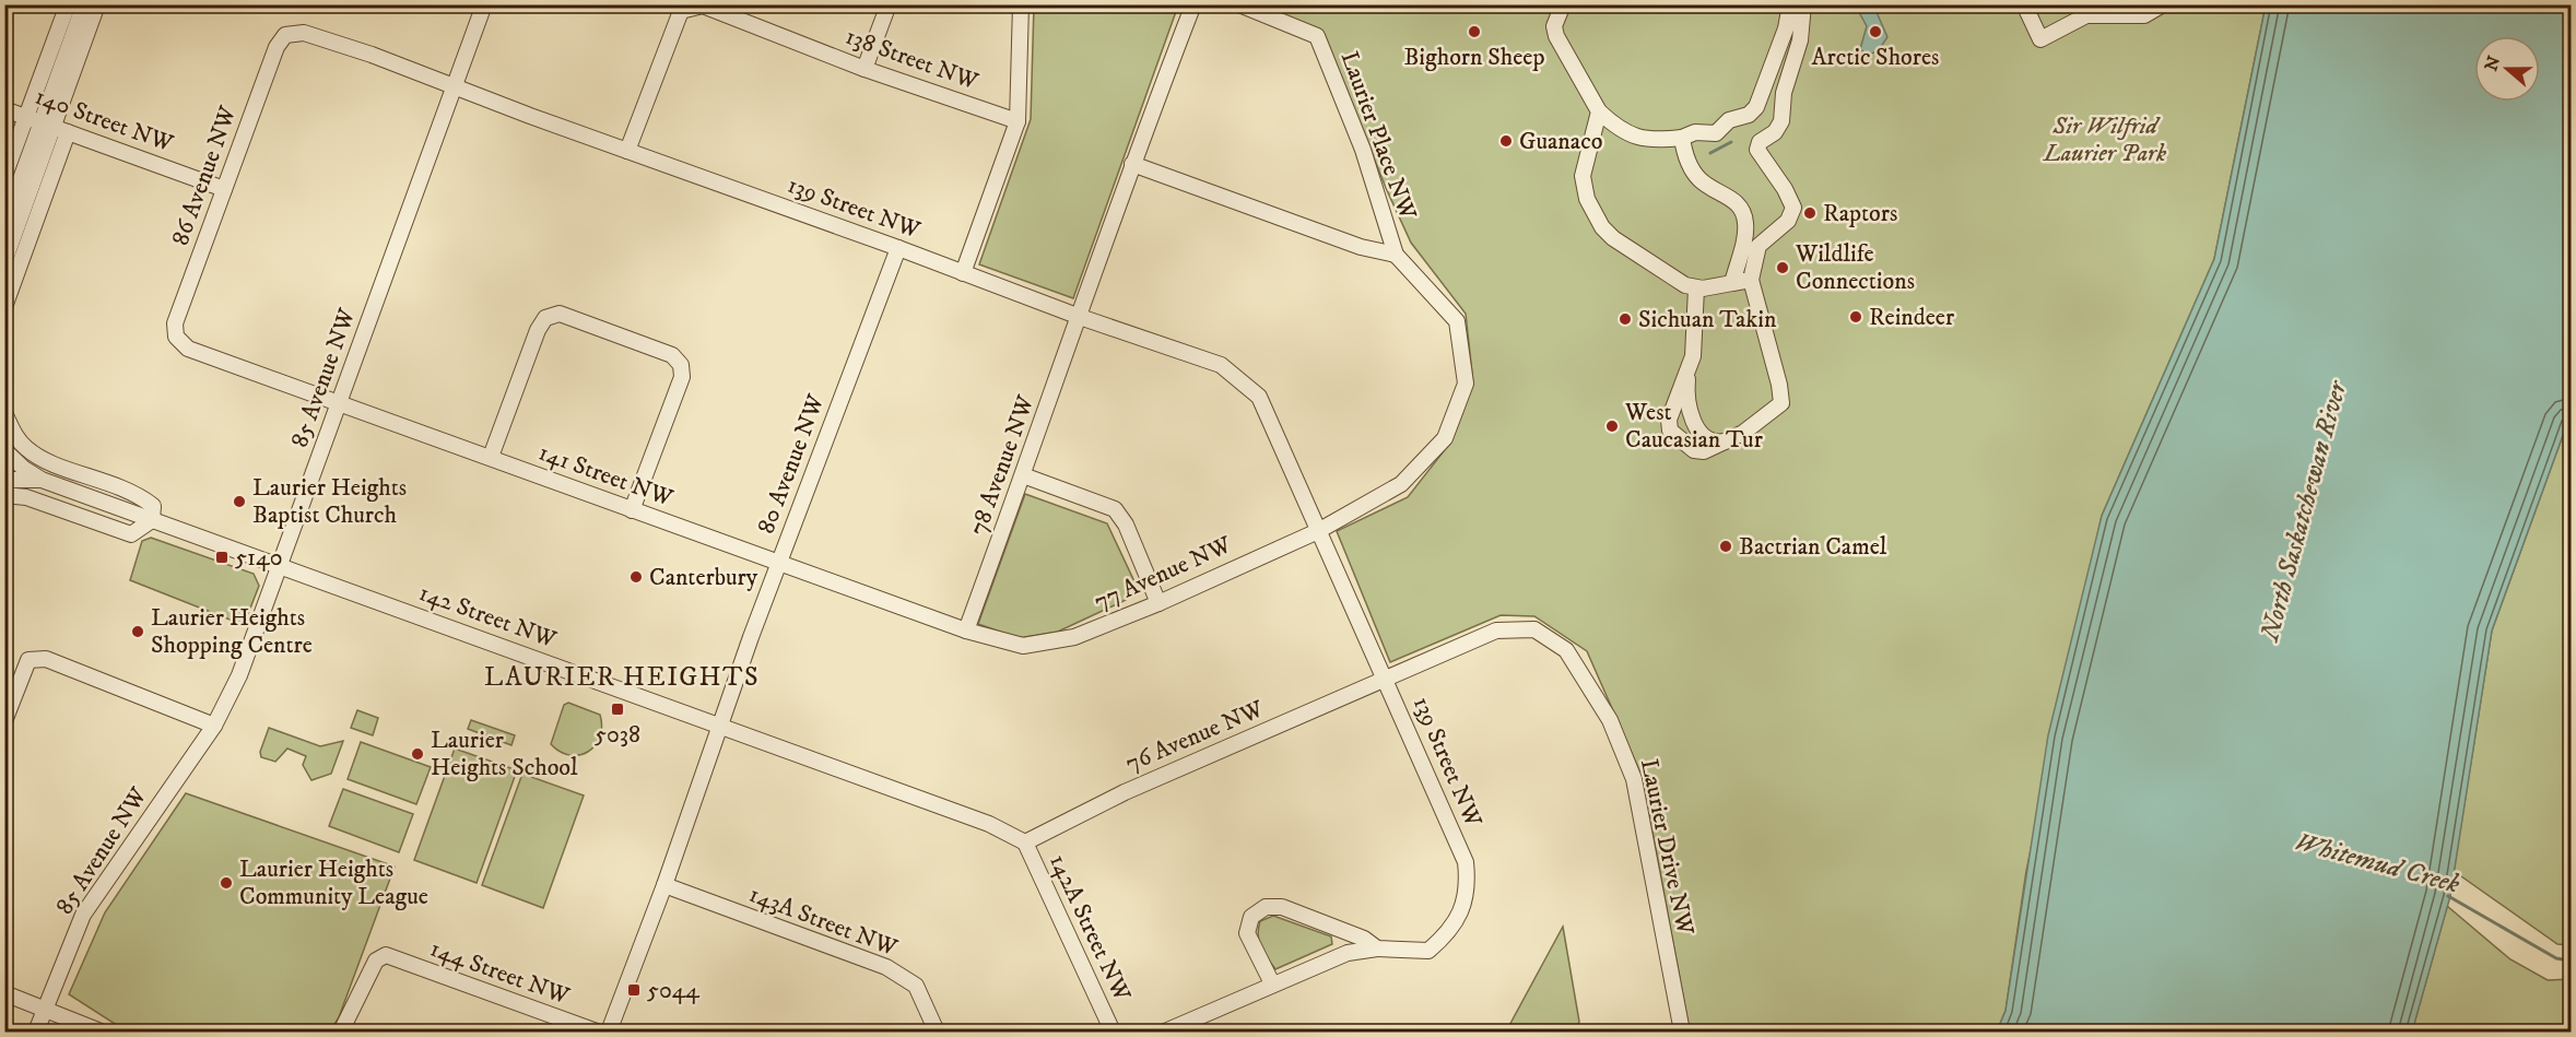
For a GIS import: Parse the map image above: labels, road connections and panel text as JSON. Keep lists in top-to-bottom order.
{
  "streets": {
    "street": [
      "138 Street NW",
      "140 Street NW",
      "Laurier Place NW",
      "86 Avenue NW",
      "139 Street NW",
      "85 Avenue NW",
      "80 Avenue NW",
      "78 Avenue NW",
      "141 Street NW",
      "77 Avenue NW",
      "142 Street NW",
      "76 Avenue NW",
      "Laurier Drive NW",
      "143A Street NW",
      "142A Street NW",
      "144 Street NW"
    ]
  },
  "crossings": [
    ["138 Street NW", "139 Street NW"],
    ["140 Street NW", "86 Avenue NW"],
    ["Laurier Place NW", "139 Street NW"],
    ["Laurier Place NW", "77 Avenue NW"],
    ["86 Avenue NW", "139 Street NW"],
    ["86 Avenue NW", "141 Street NW"],
    ["139 Street NW", "85 Avenue NW"],
    ["139 Street NW", "80 Avenue NW"],
    ["139 Street NW", "78 Avenue NW"],
    ["139 Street NW", "77 Avenue NW"],
    ["139 Street NW", "76 Avenue NW"],
    ["139 Street NW", "Laurier Drive NW"],
    ["85 Avenue NW", "141 Street NW"],
    ["85 Avenue NW", "142 Street NW"],
    ["80 Avenue NW", "141 Street NW"],
    ["80 Avenue NW", "142 Street NW"],
    ["80 Avenue NW", "143A Street NW"],
    ["78 Avenue NW", "141 Street NW"],
    ["141 Street NW", "77 Avenue NW"],
    ["142 Street NW", "76 Avenue NW"],
    ["142 Street NW", "142A Street NW"],
    ["76 Avenue NW", "Laurier Drive NW"],
    ["76 Avenue NW", "142A Street NW"]
  ],
  "districts": ["LAURIER HEIGHTS"],
  "water": ["North Saskatchewan River", "Whitemud Creek"],
  "parks": ["Sir Wilfrid Laurier Park"],
  "places": {
    "other": [
      "Bighorn Sheep",
      "Arctic Shores",
      "Guanaco",
      "Raptors",
      "Wildlife Connections",
      "Reindeer",
      "Sichuan Takin",
      "West Caucasian Tur",
      "Laurier Heights Baptist Church",
      "Bactrian Camel",
      "Canterbury",
      "Laurier Heights Shopping Centre",
      "Laurier Heights School",
      "Laurier Heights Community League"
    ],
    "transit": ["5140", "5038", "5044"]
  },
  "north": "left"
}
